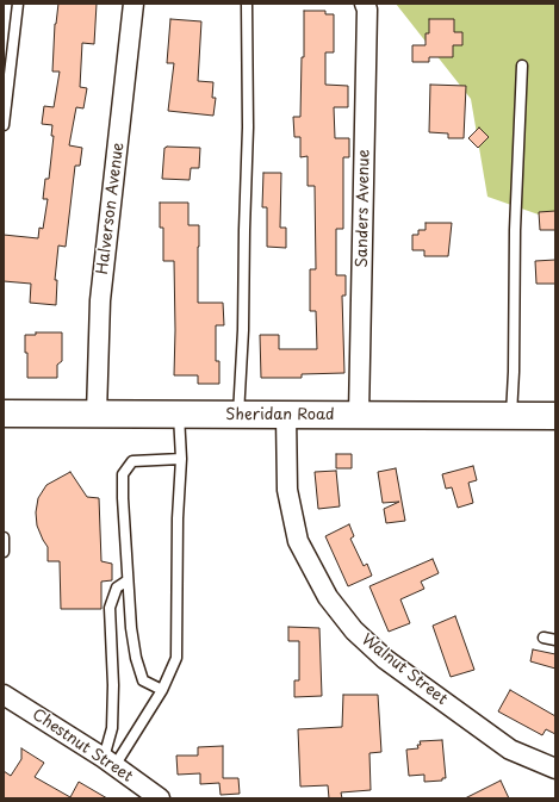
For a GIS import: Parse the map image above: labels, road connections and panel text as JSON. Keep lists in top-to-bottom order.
{
  "streets": {
    "main road": ["Sheridan Road"],
    "street": [
      "Halverson Avenue",
      "Sanders Avenue",
      "Walnut Street",
      "Chestnut Street"
    ]
  },
  "crossings": [
    ["Halverson Avenue", "Sheridan Road"],
    ["Sanders Avenue", "Sheridan Road"],
    ["Sheridan Road", "Walnut Street"]
  ]
}
